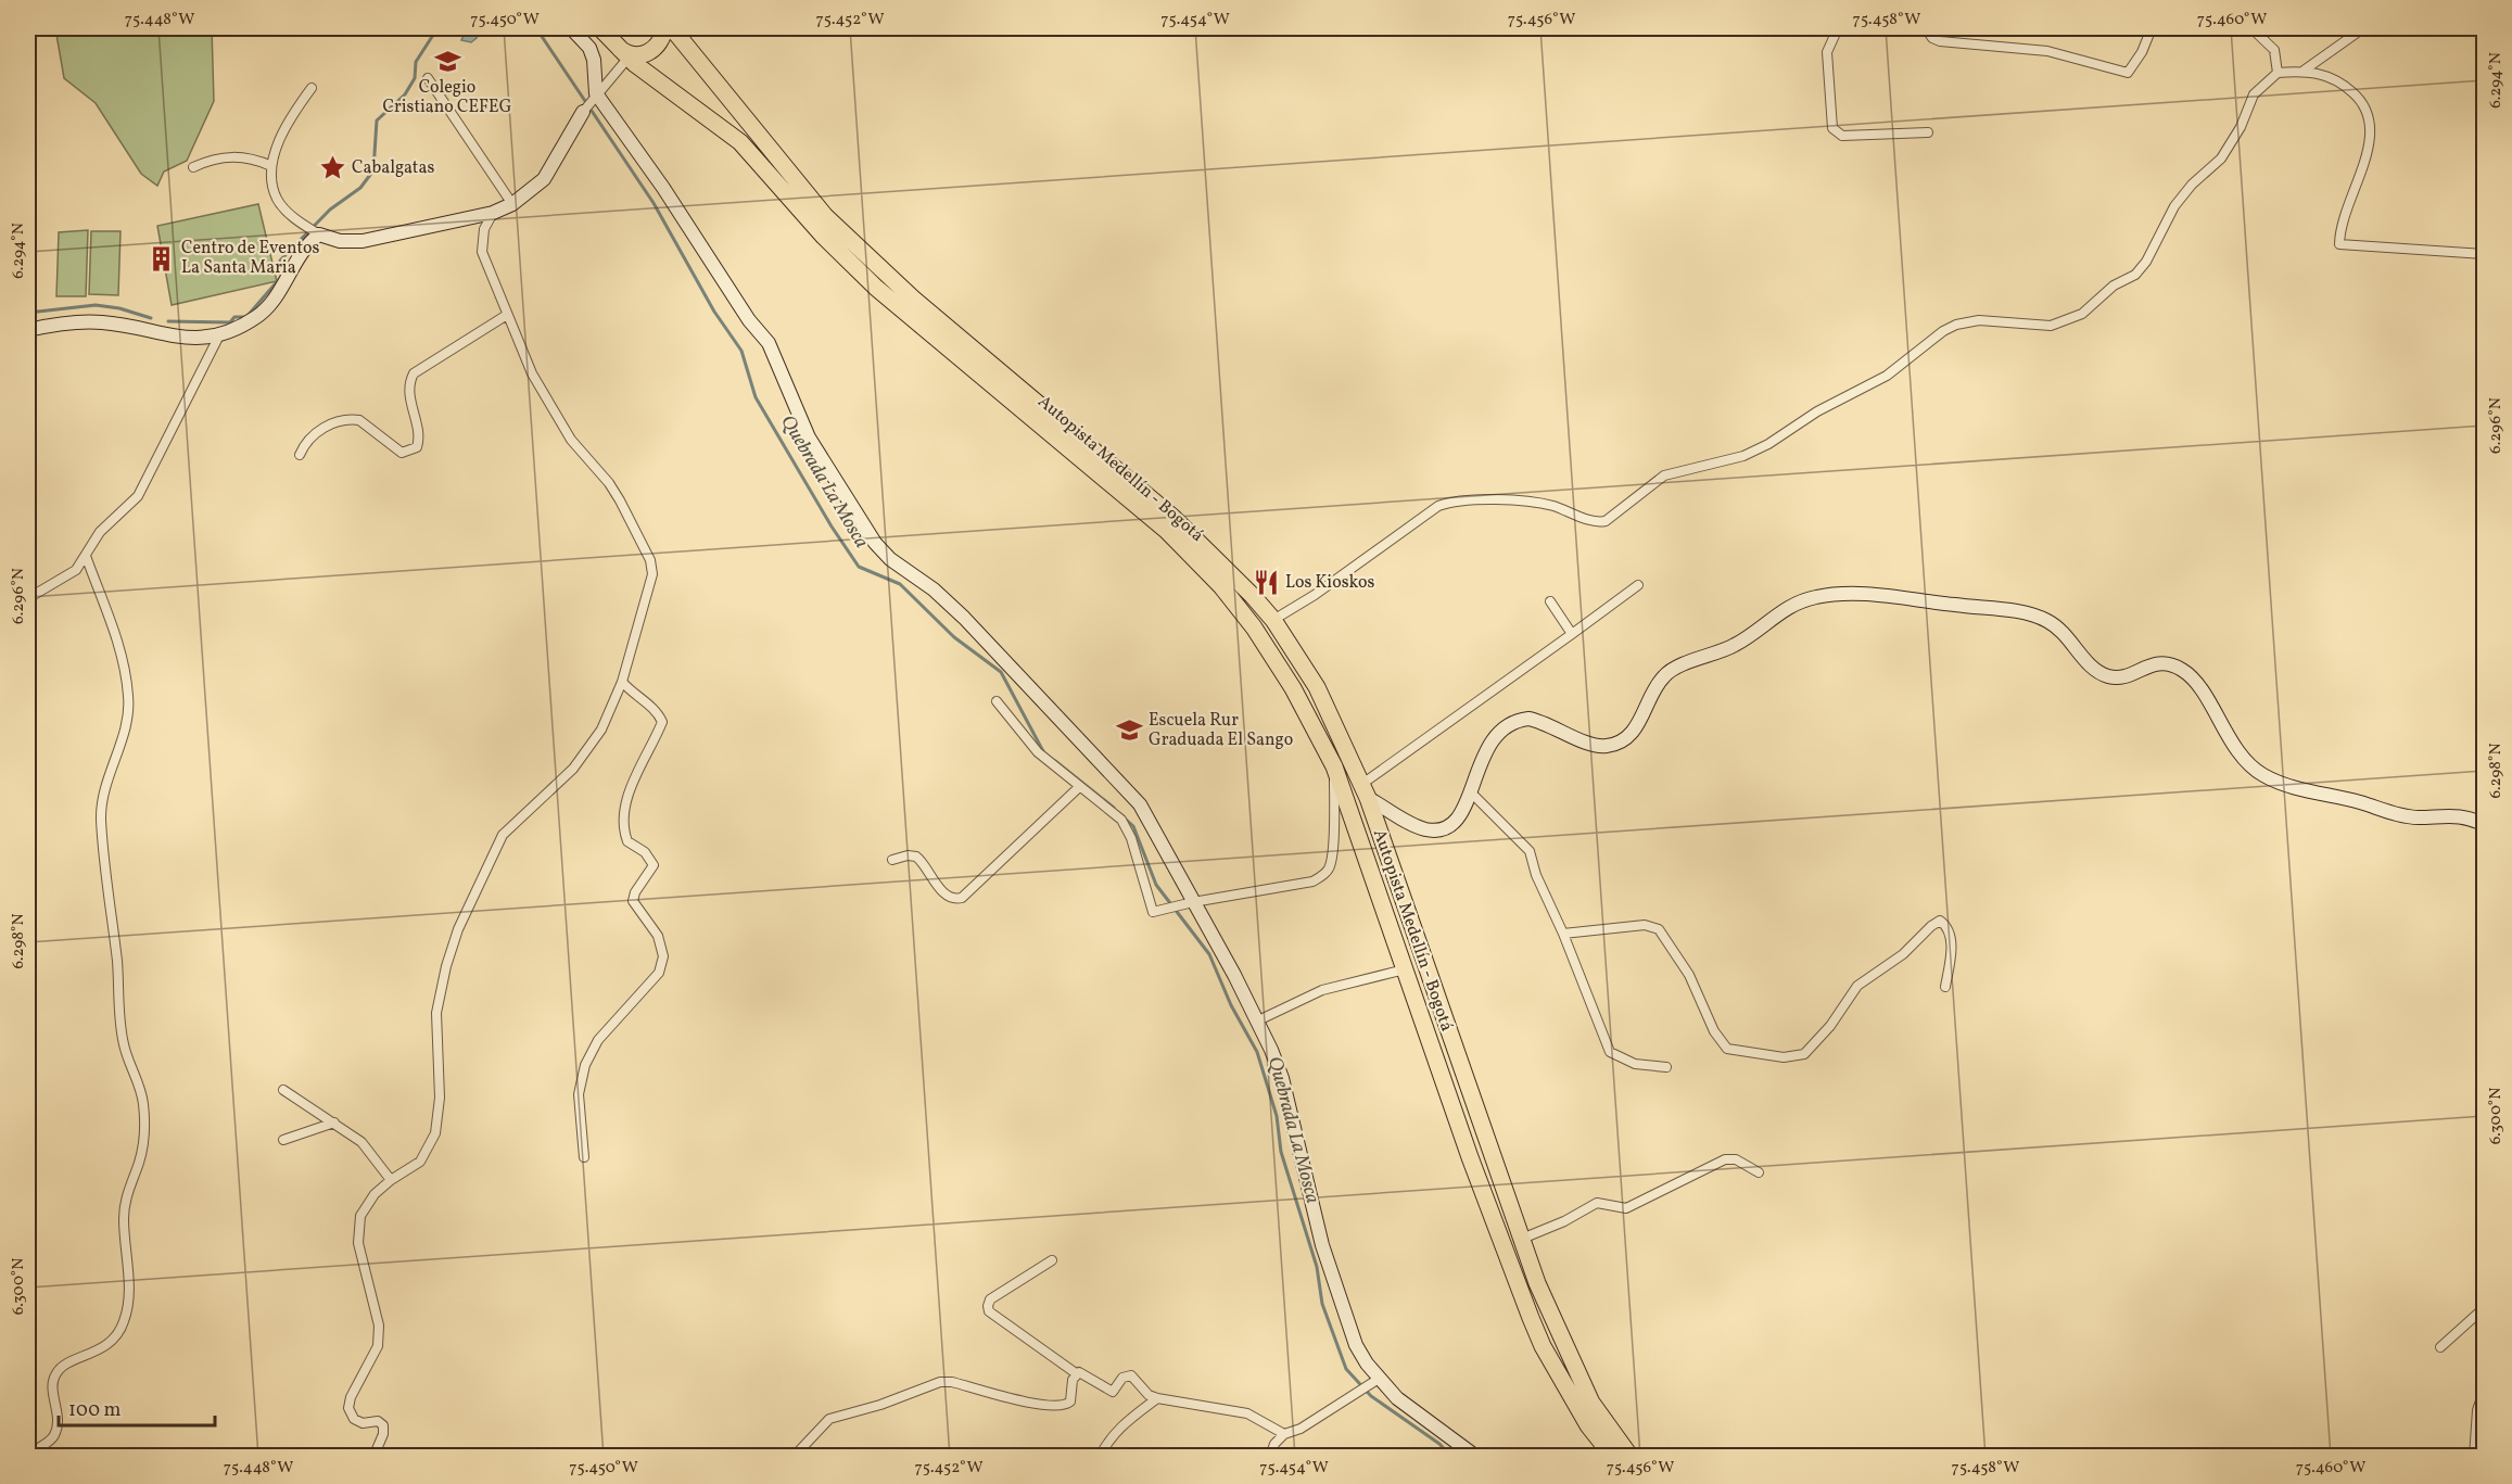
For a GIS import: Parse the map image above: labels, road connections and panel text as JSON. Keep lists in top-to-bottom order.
{
  "streets": {
    "highway": ["Autopista Medellín - Bogotá"]
  },
  "water": ["Quebrada La Mosca"],
  "places": {
    "school or university": ["Colegio Cristiano CEFEG", "Escuela Rur Graduada El Sango"],
    "place": ["Cabalgatas"],
    "building": ["Centro de Eventos La Santa Maria"],
    "restaurant": ["Los Kioskos"]
  },
  "scale_bar": "100 m",
  "coordinates": [
    "75.448°W",
    "75.450°W",
    "75.452°W",
    "75.454°W",
    "75.456°W",
    "75.458°W",
    "75.460°W",
    "6.294°N",
    "6.296°N",
    "6.298°N",
    "6.300°N"
  ]
}
